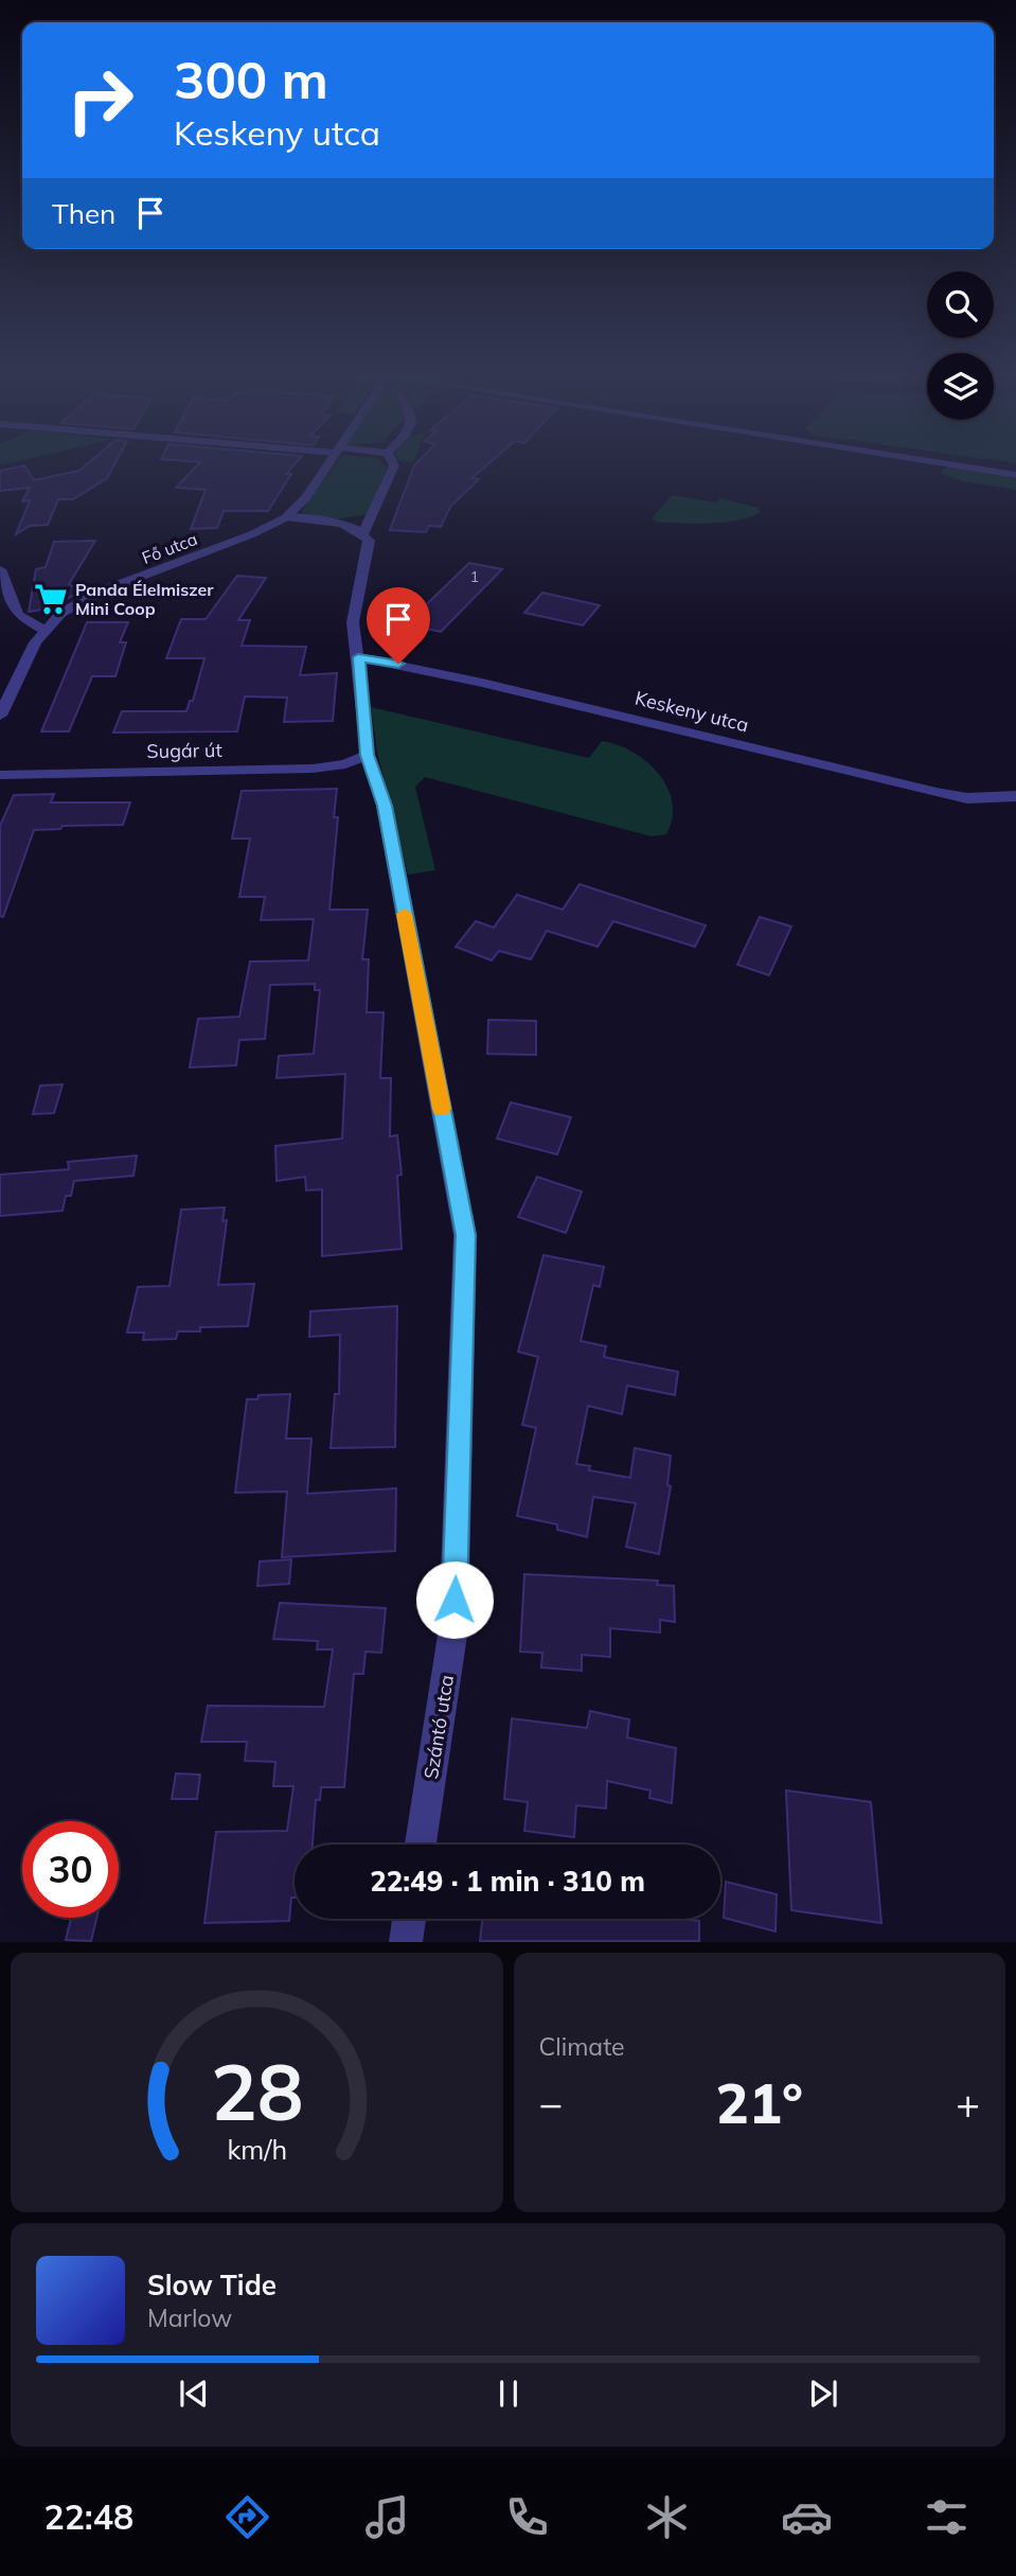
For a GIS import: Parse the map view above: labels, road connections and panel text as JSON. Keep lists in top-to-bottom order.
{
  "streets": {
    "street": [
      "Fő utca",
      "Keskeny utca",
      "Sugár út",
      "Szántó utca"
    ]
  },
  "crossings": [
    ["Keskeny utca", "Szántó utca"],
    ["Sugár út", "Szántó utca"]
  ],
  "places": {
    "supermarket": ["Panda Élelmiszer Mini Coop"]
  },
  "house_numbers": ["1"],
  "page": {
    "turn": ["300 m", "Keskeny utca"],
    "then": "Then",
    "limit": "30",
    "trip": "22:49 · 1 min · 310 m",
    "tile": "Climate",
    "heat": ["−", "21°", "+"],
    "song": ["Slow Tide", "Marlow"],
    "tabs": "22:48",
    "gauge": ["28", "km/h"]
  }
}
